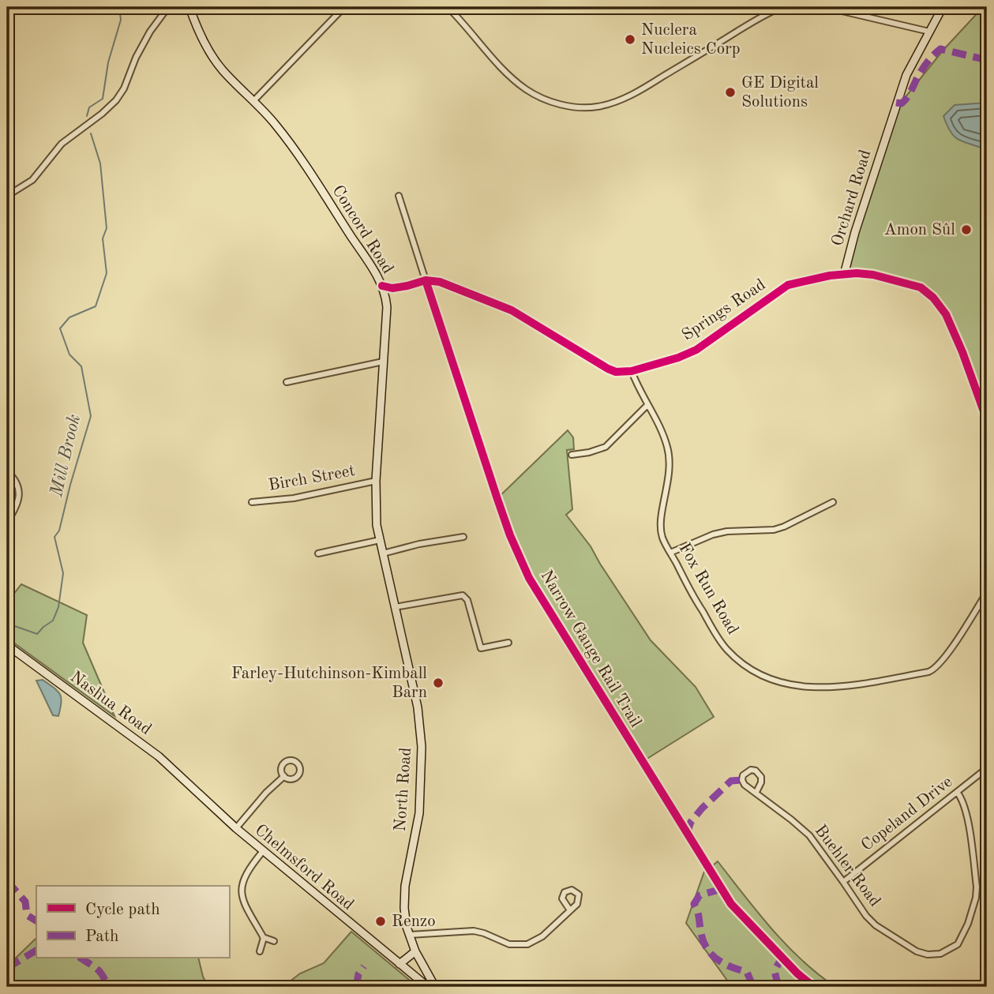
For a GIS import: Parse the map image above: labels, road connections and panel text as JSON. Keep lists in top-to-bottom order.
{
  "streets": {
    "main road": [
      "Orchard Road",
      "Concord Road",
      "Springs Road",
      "Nashua Road",
      "North Road",
      "Chelmsford Road"
    ],
    "street": [
      "Birch Street",
      "Fox Run Road",
      "Copeland Drive",
      "Buehler Road"
    ],
    "cycle path": ["Narrow Gauge Rail Trail"]
  },
  "crossings": [
    ["Orchard Road", "Springs Road"],
    ["Concord Road", "Springs Road"],
    ["Concord Road", "Birch Street"],
    ["Concord Road", "North Road"],
    ["Springs Road", "Fox Run Road"],
    ["Nashua Road", "Chelmsford Road"],
    ["Copeland Drive", "Buehler Road"]
  ],
  "water": ["Mill Brook"],
  "places": [
    "Nuclera Nucleics Corp",
    "GE Digital Solutions",
    "Amon Sûl",
    "Farley-Hutchinson-Kimball Barn",
    "Renzo"
  ],
  "legend": ["Cycle path", "Path"]
}
